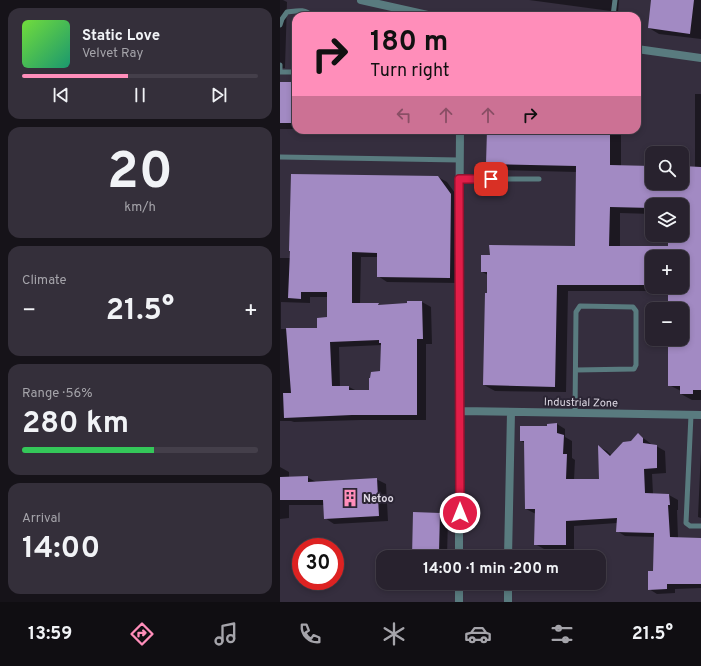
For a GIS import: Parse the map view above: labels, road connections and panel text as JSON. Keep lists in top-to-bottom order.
{
  "streets": {
    "street": ["Industrial Zone"]
  },
  "places": {
    "building": ["Netoo"]
  },
  "page": {
    "turn": ["180 m", "Turn right"],
    "song": ["Static Love", "Velvet Ray"],
    "tile": [
      ["20", "km/h"],
      "Climate",
      ["Range · 56%", "280 km"],
      ["Arrival", "14:00"]
    ],
    "map_buttons": ["+", "−"],
    "heat": ["−", "21.5°", "+"],
    "limit": "30",
    "trip": "14:00 · 1 min · 200 m",
    "tabs": ["13:59", "21.5°"]
  }
}
